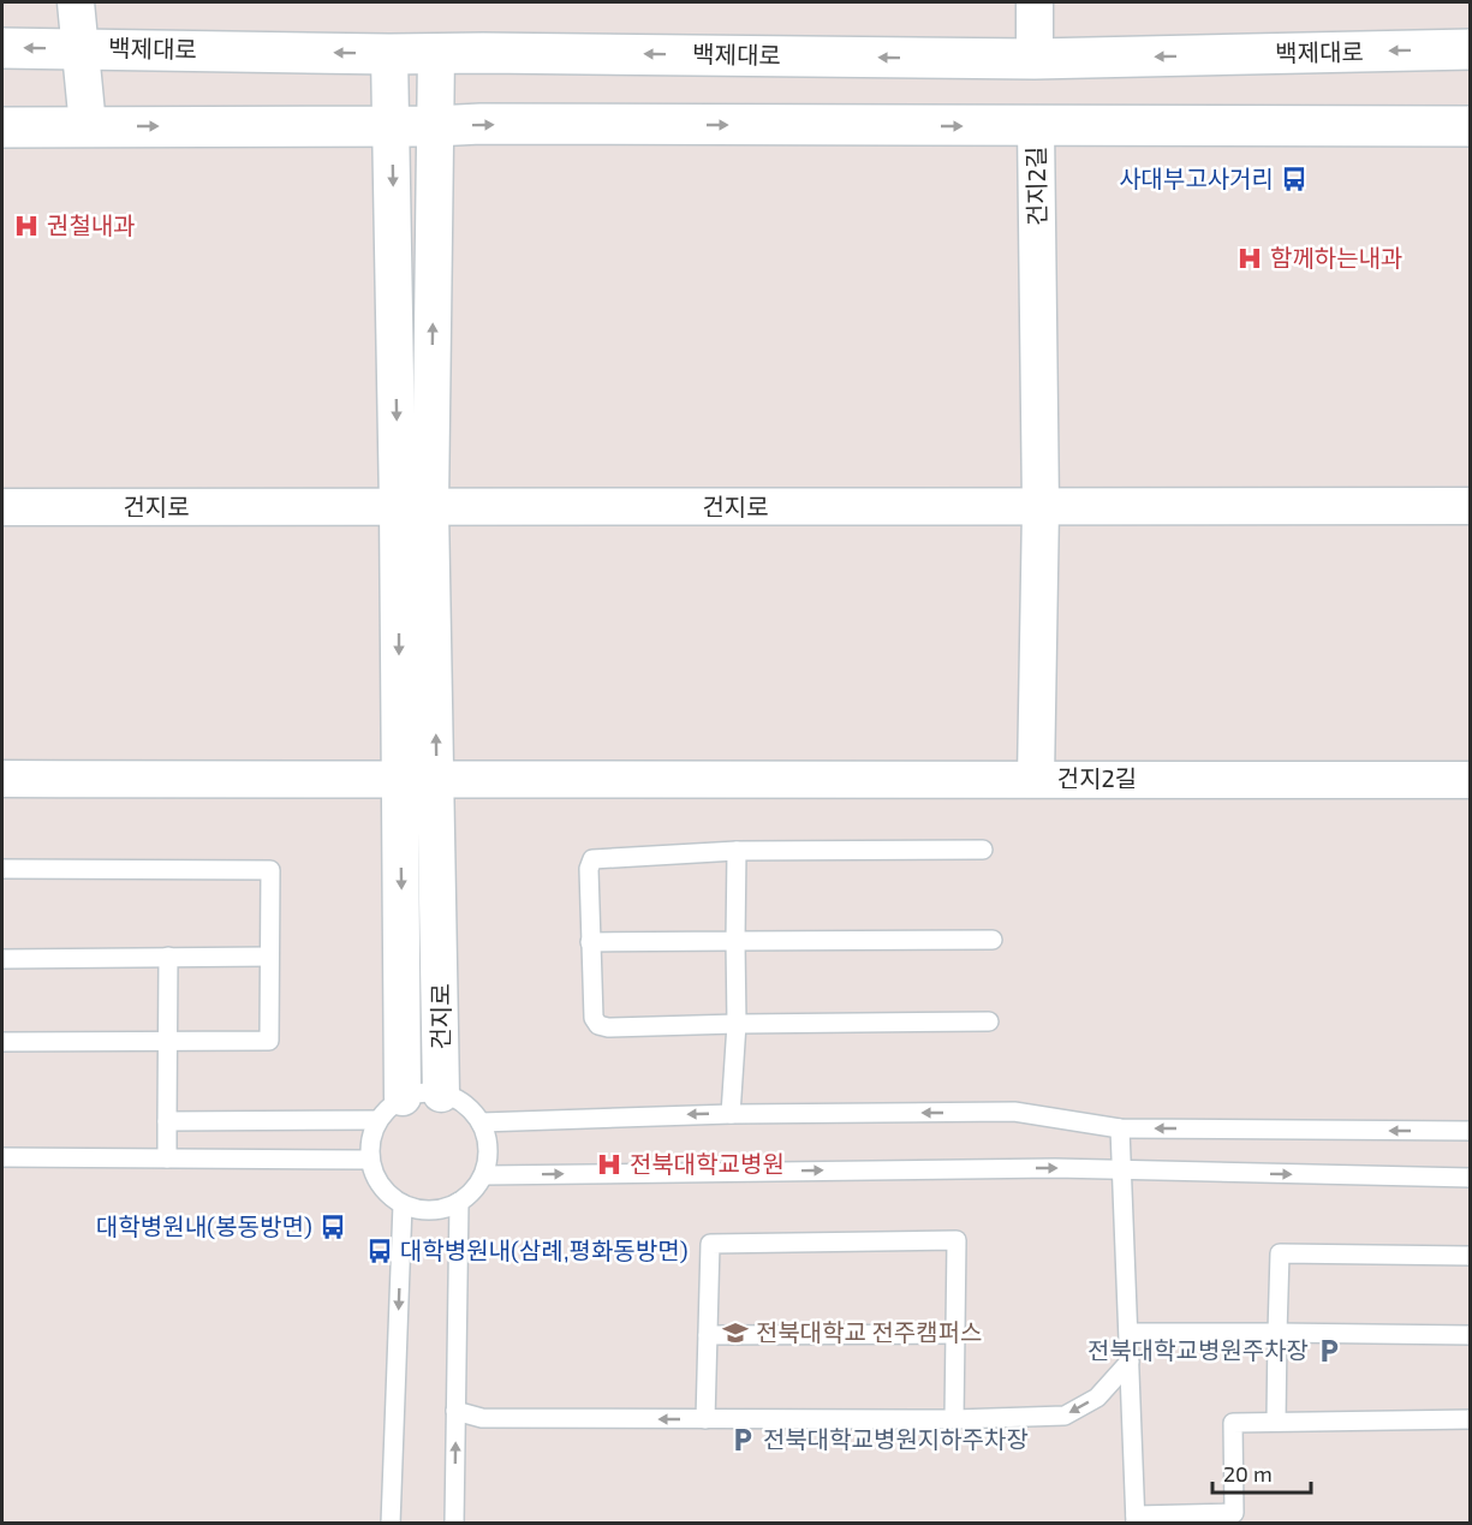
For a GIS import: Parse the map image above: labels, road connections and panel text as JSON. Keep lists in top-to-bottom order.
{
  "streets": {
    "street": ["백제대로", "건지2길", "건지로"]
  },
  "crossings": [
    ["백제대로", "건지로"],
    ["건지2길", "건지로"]
  ],
  "places": {
    "bus stop": ["사대부고사거리", "대학병원내(봉동방면)", "대학병원내(삼례,평화동방면)"],
    "hospital": ["권철내과", "함께하는내과", "전북대학교병원"],
    "school or university": ["전북대학교 전주캠퍼스"],
    "parking": ["전북대학교병원주차장", "전북대학교병원지하주차장"]
  },
  "scale_bar": "20 m"
}
